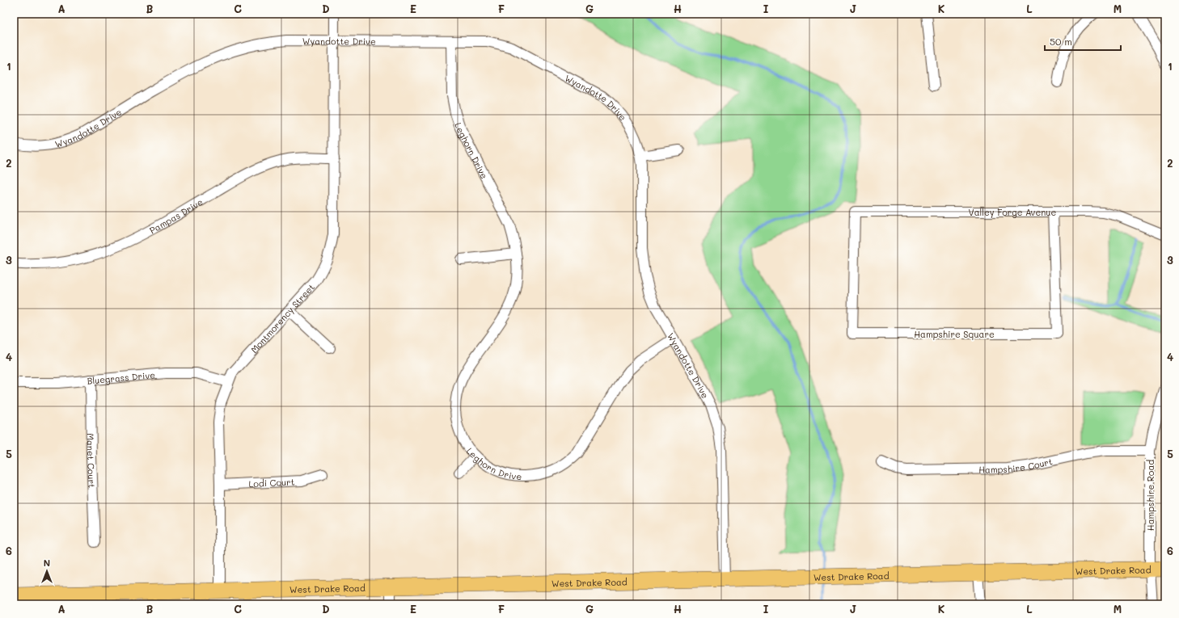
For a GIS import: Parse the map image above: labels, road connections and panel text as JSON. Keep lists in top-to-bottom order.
{
  "streets": {
    "main road": ["West Drake Road"],
    "street": [
      "Wyandotte Drive",
      "Leghorn Drive",
      "Valley Forge Avenue",
      "Pampas Drive",
      "Montmorency Street",
      "Hampshire Square",
      "Bluegrass Drive",
      "Manet Court",
      "Hampshire Court",
      "Lodi Court",
      "Hampshire Road"
    ]
  },
  "crossings": [
    ["Wyandotte Drive", "Leghorn Drive"],
    ["Wyandotte Drive", "Montmorency Street"],
    ["Wyandotte Drive", "West Drake Road"],
    ["Valley Forge Avenue", "Hampshire Square"],
    ["Pampas Drive", "Montmorency Street"],
    ["Montmorency Street", "Bluegrass Drive"],
    ["Montmorency Street", "Lodi Court"],
    ["Montmorency Street", "West Drake Road"],
    ["Bluegrass Drive", "Manet Court"],
    ["Hampshire Court", "Hampshire Road"],
    ["Hampshire Road", "West Drake Road"]
  ],
  "scale_bar": "50 m",
  "north": "top",
  "grid": {
    "columns": [
      "A",
      "B",
      "C",
      "D",
      "E",
      "F",
      "G",
      "H",
      "I",
      "J",
      "K",
      "L",
      "M"
    ],
    "rows": [
      "1",
      "2",
      "3",
      "4",
      "5",
      "6"
    ]
  }
}
